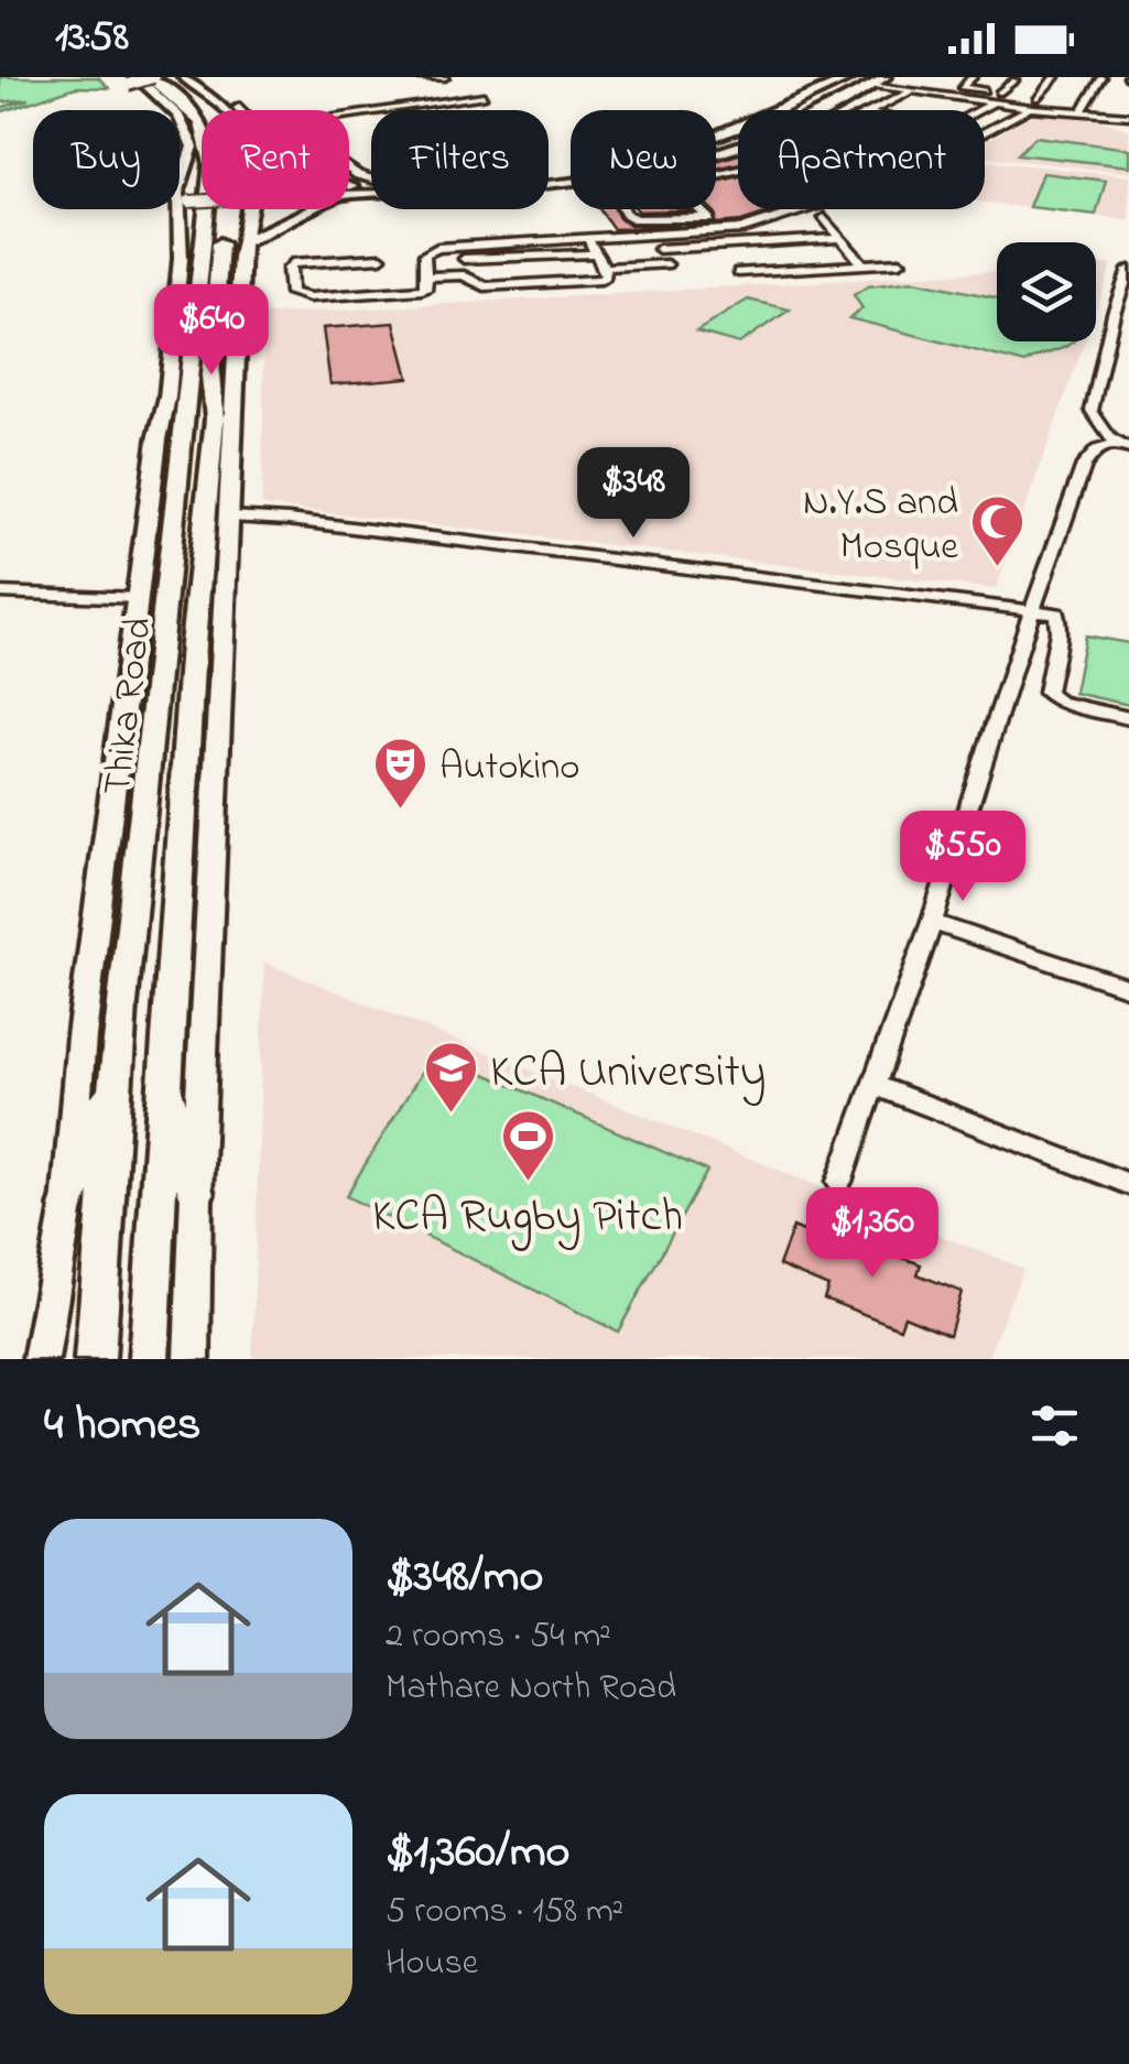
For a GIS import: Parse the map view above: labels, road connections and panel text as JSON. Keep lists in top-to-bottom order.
{
  "streets": {
    "highway": ["Thika Road"]
  },
  "places": {
    "mosque": ["N.Y.S and Mosque"],
    "theatre": ["Autokino"],
    "school or university": ["KCA University"],
    "sports": ["KCA Rugby Pitch"]
  },
  "page": {
    "status": "13:58",
    "chip": [
      "Buy",
      "Rent",
      "Filters",
      "New",
      "Apartment"
    ],
    "price": [
      "$640",
      "$348",
      "$550",
      "$1,360"
    ],
    "heading": "4 homes",
    "list": [
      {
        "name": "$348/mo",
        "note": "2 rooms · 54 m² · Mathare North Road"
      },
      {
        "name": "$1,360/mo",
        "note": "5 rooms · 158 m² · House"
      }
    ]
  }
}
